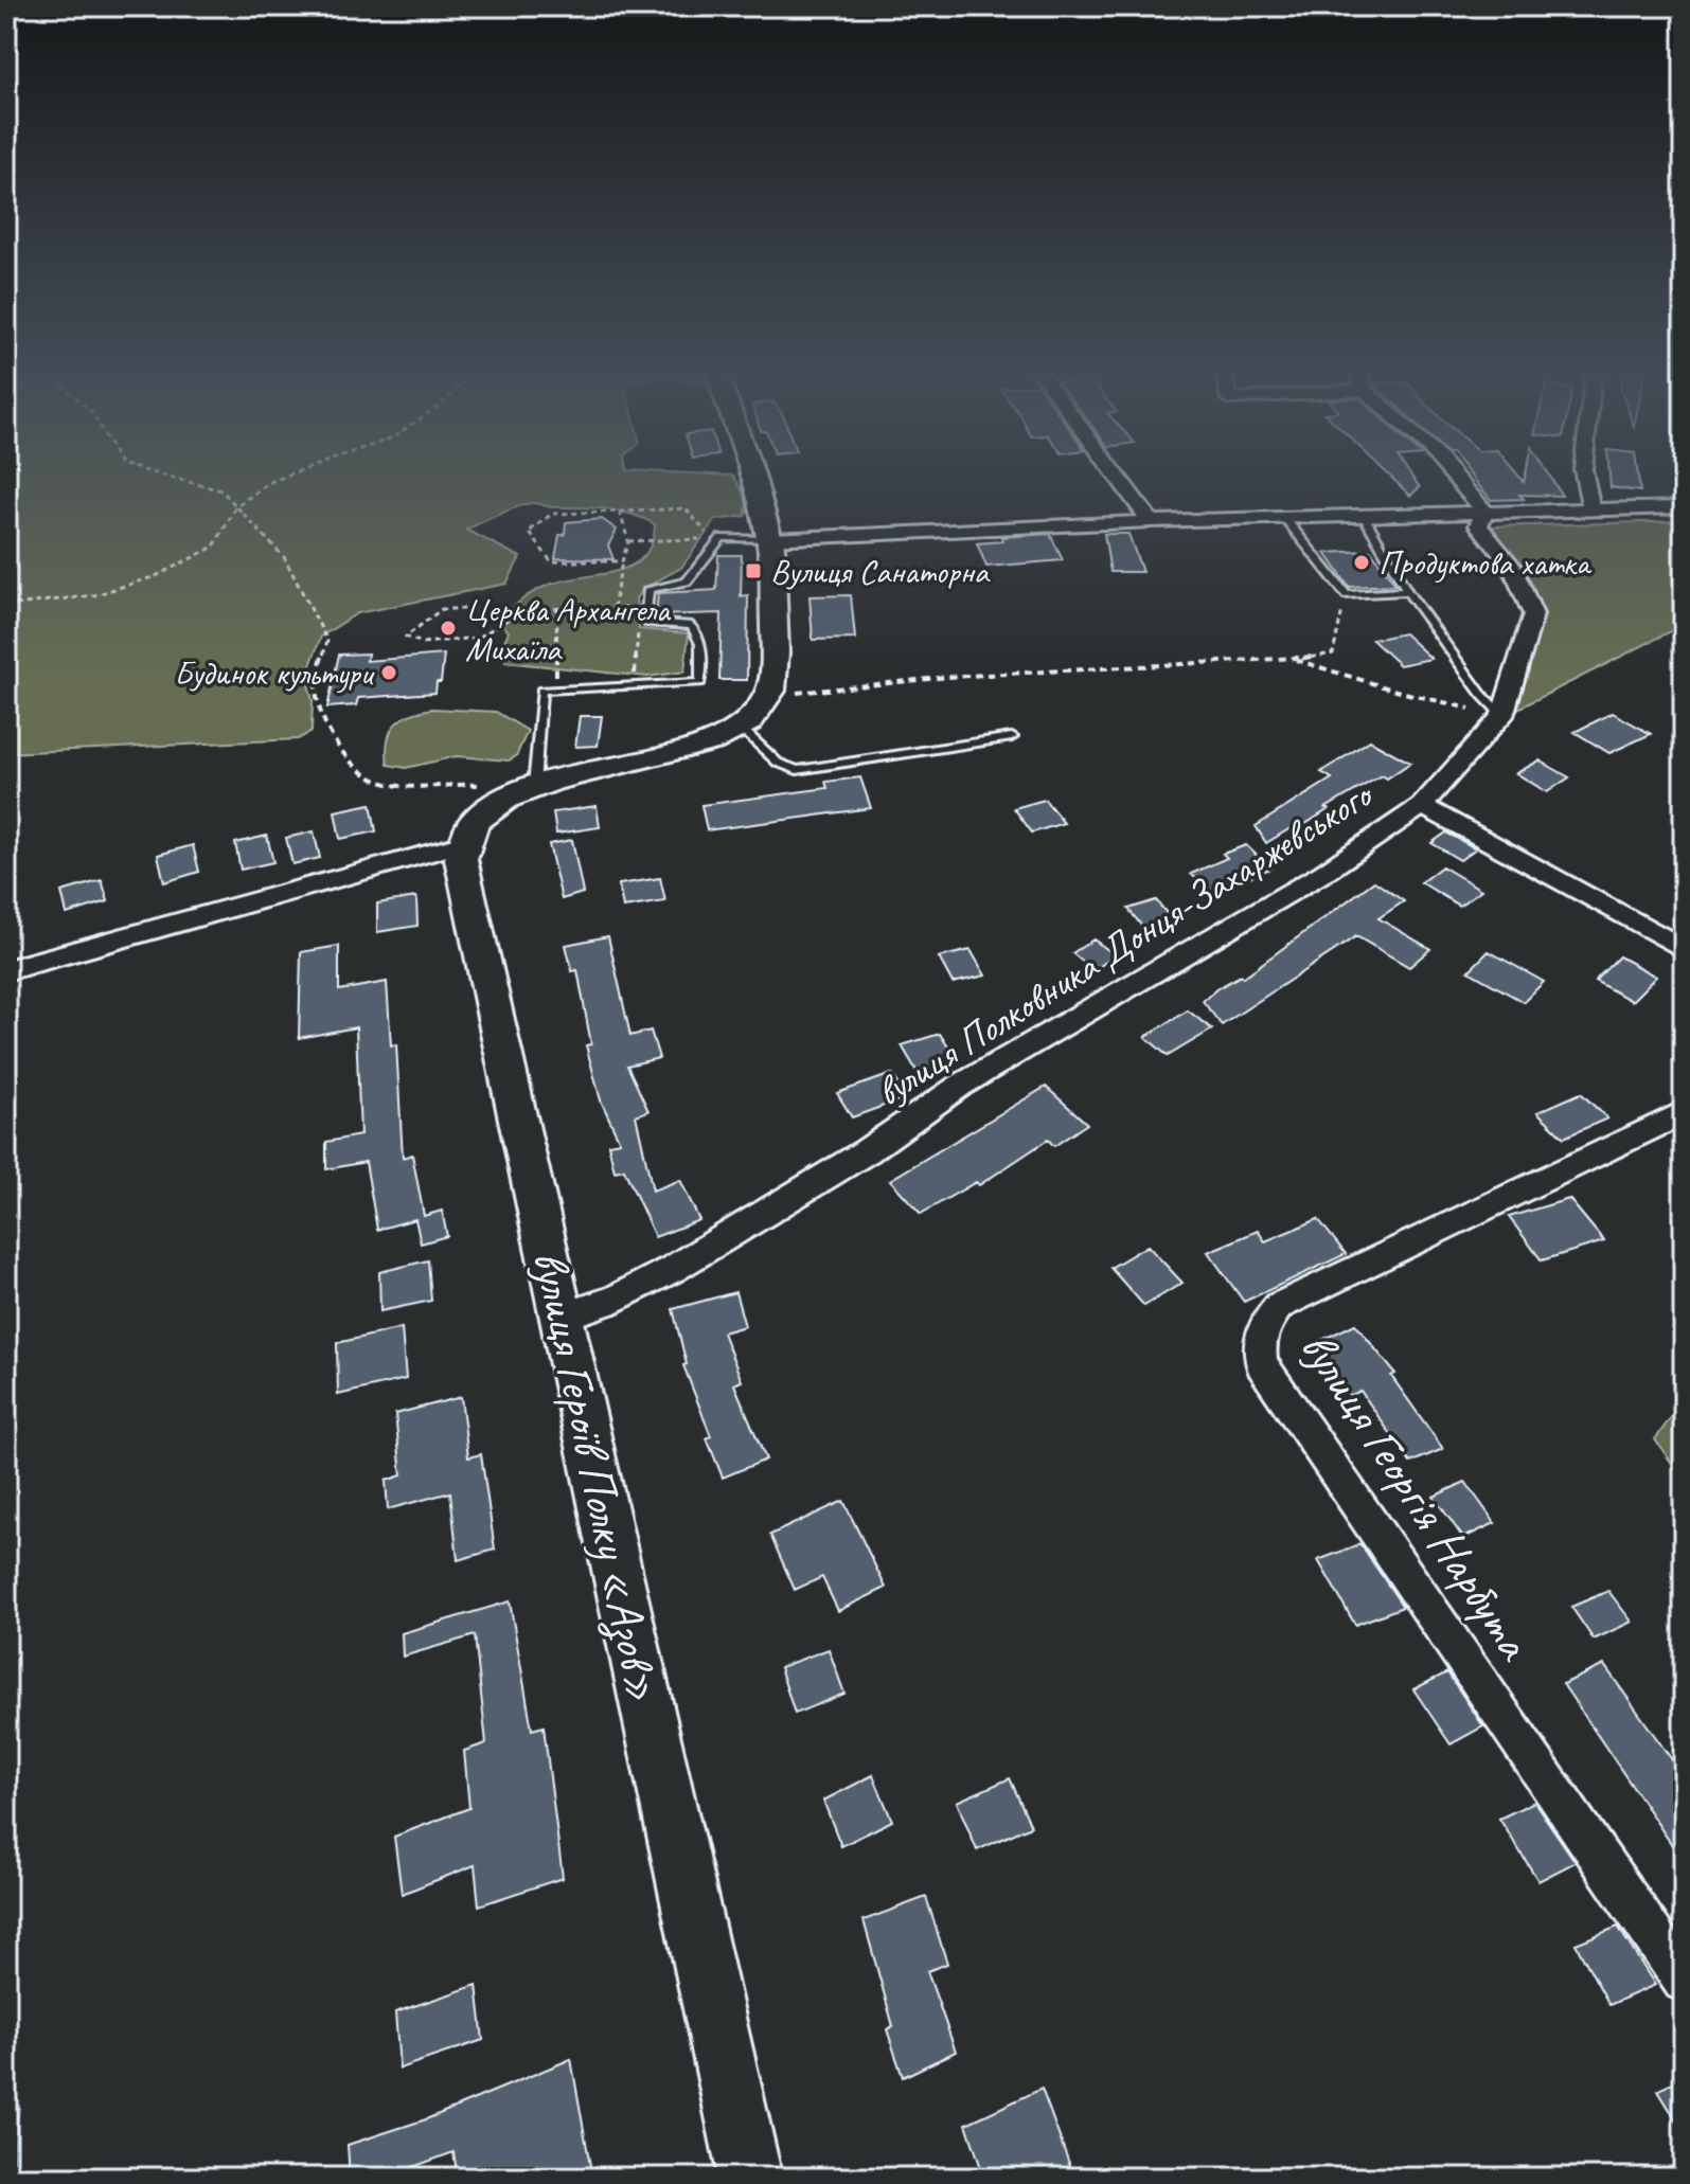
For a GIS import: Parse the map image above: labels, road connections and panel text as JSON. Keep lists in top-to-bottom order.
{
  "streets": {
    "main road": ["вулиця Героїв Полку «Азов»"],
    "street": ["вулиця Полковника Донця-Захаржевського", "вулиця Георгія Нарбута"]
  },
  "crossings": [
    ["вулиця Полковника Донця-Захаржевського", "вулиця Героїв Полку «Азов»"]
  ],
  "places": {
    "other": ["Продуктова хатка", "Церква Архангела Михаїла", "Будинок культури"],
    "transit": ["Вулиця Санаторна"]
  }
}
